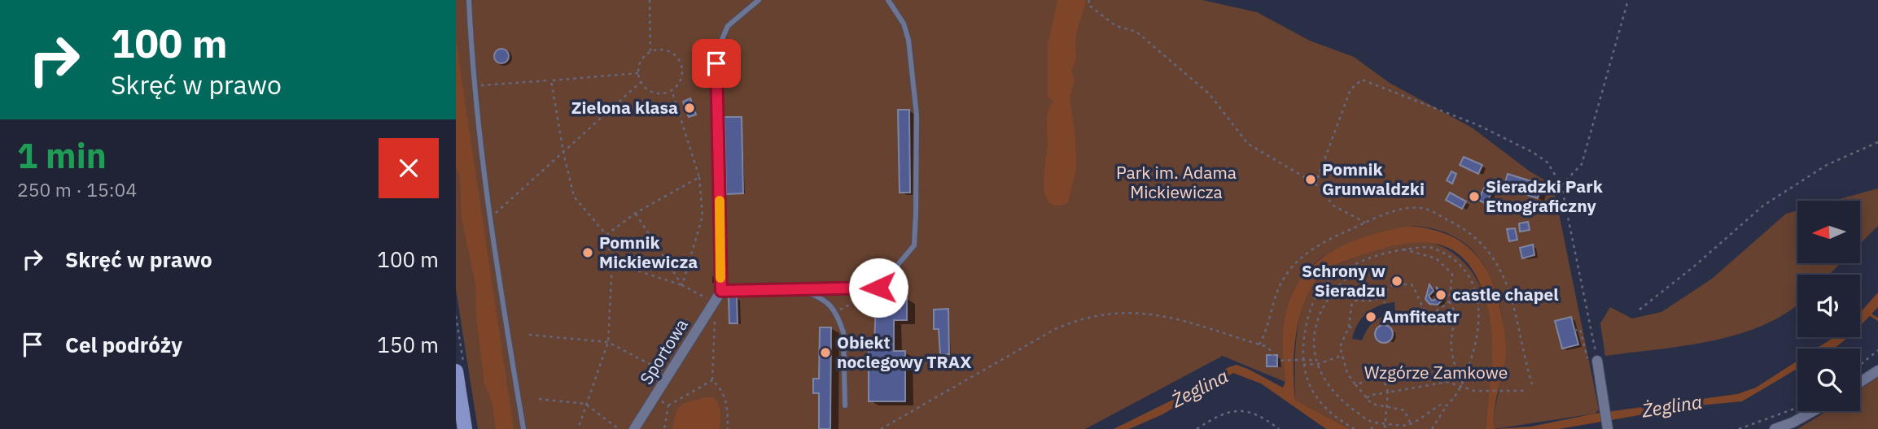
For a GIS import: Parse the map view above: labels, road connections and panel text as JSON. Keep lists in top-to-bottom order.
{
  "streets": {
    "street": ["Sportowa"]
  },
  "water": ["Żeglina"],
  "parks": ["Park im. Adama Mickiewicza", "Wzgórze Zamkowe"],
  "places": [
    "Zielona klasa",
    "Pomnik Grunwaldzki",
    "Sieradzki Park Etnograficzny",
    "Pomnik Mickiewicza",
    "Schrony w Sieradzu",
    "castle chapel",
    "Amfiteatr",
    "Obiekt noclegowy TRAX"
  ],
  "north": "left",
  "page": {
    "turn": ["100 m", "Skręć w prawo"],
    "heading": ["1 min", "250 m · 15:04"],
    "list": [
      {
        "name": "Skręć w prawo",
        "value": "100 m"
      },
      {
        "name": "Cel podróży",
        "value": "150 m"
      }
    ]
  }
}
